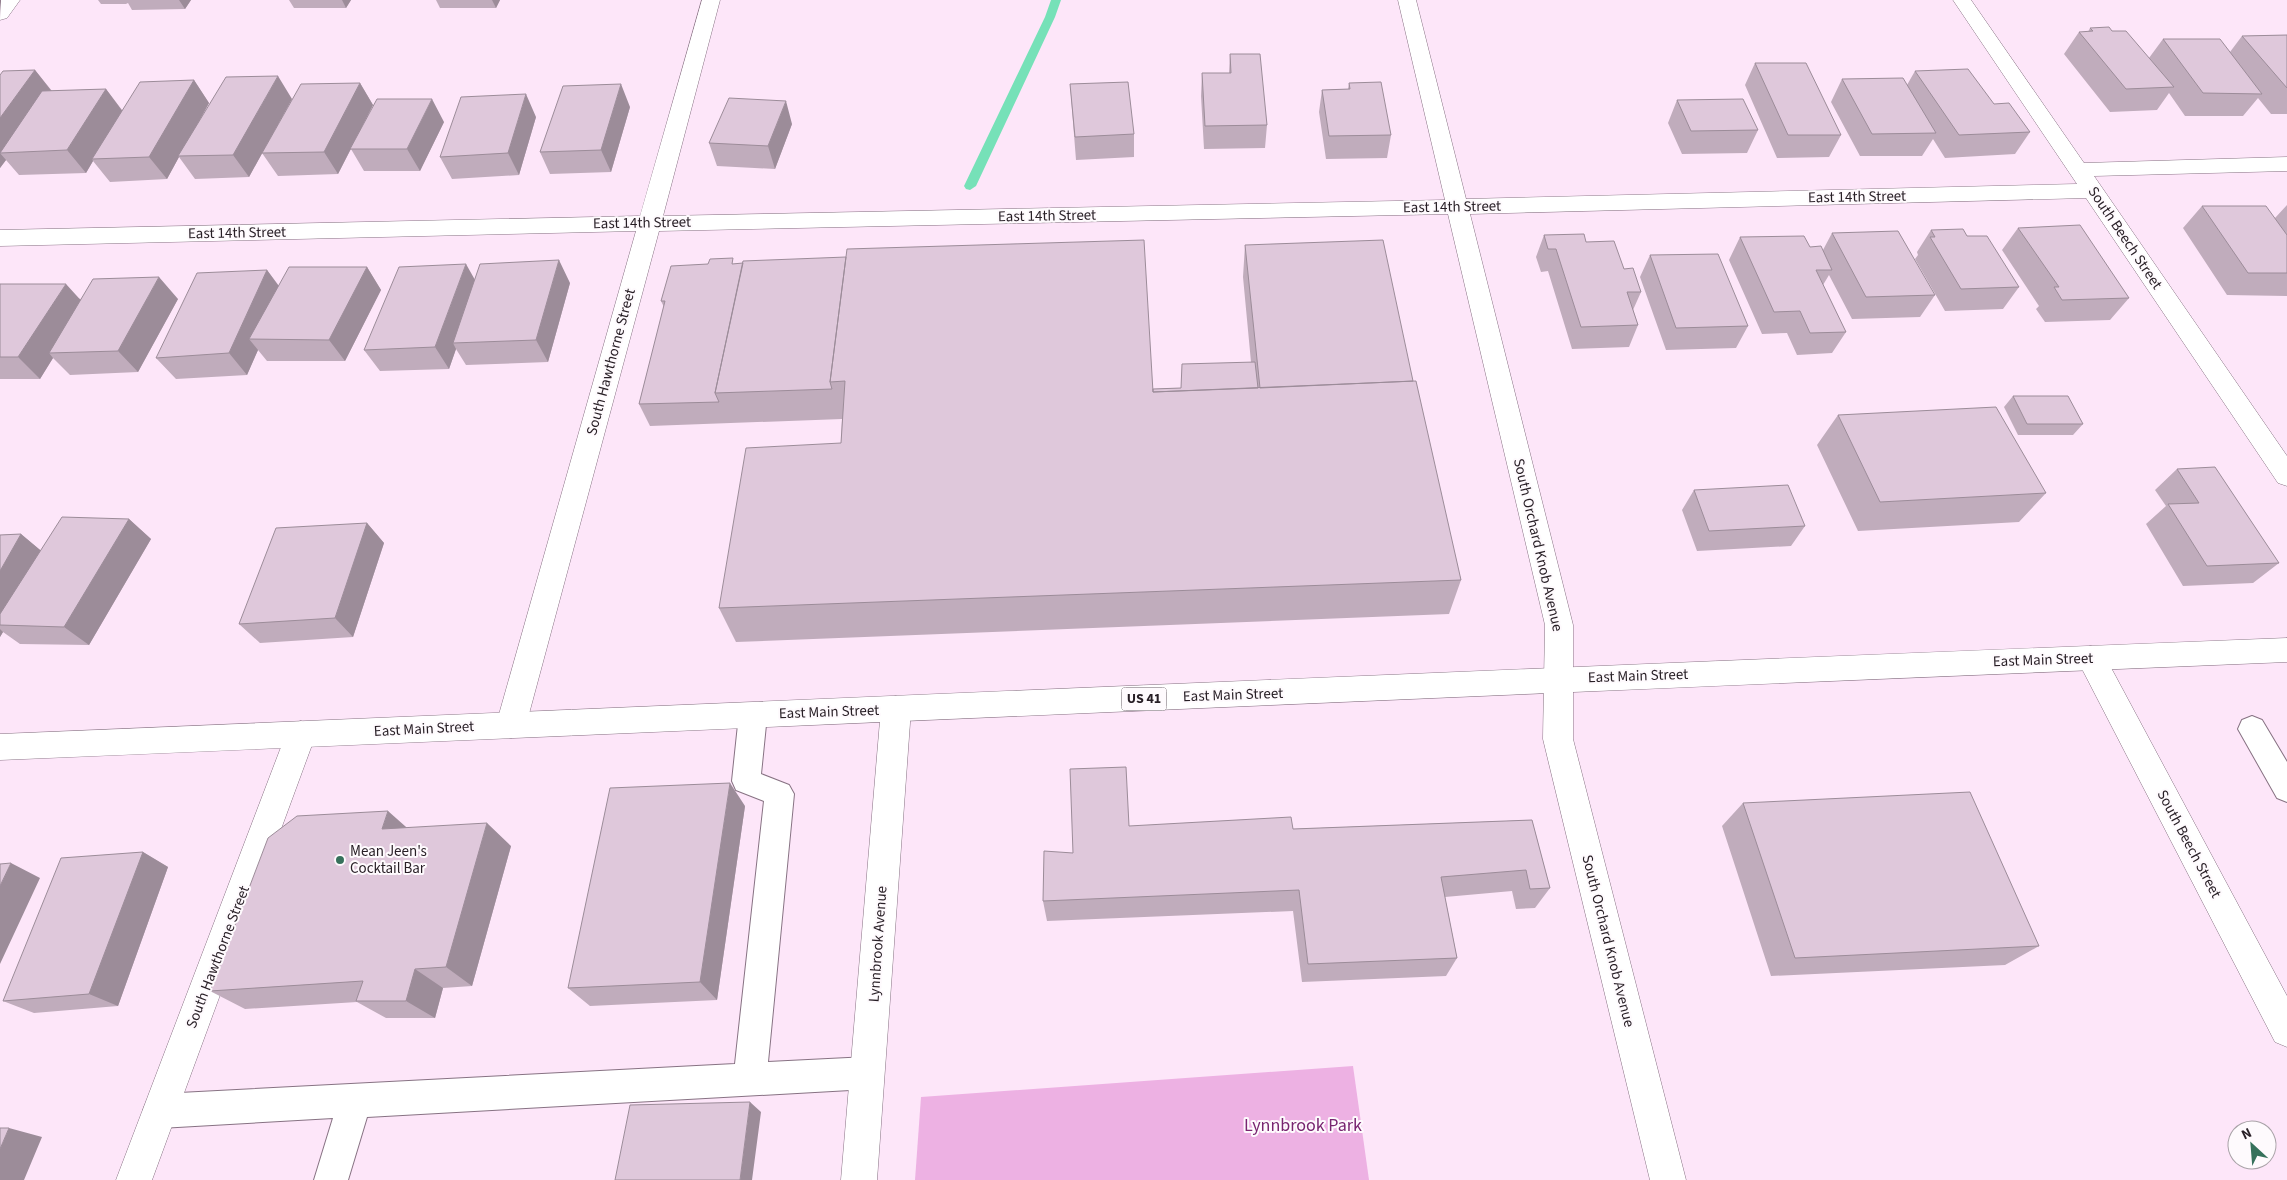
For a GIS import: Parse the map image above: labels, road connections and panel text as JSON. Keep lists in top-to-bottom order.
{
  "streets": {
    "street": [
      "East 14th Street",
      "South Beech Street",
      "South Hawthorne Street",
      "South Orchard Knob Avenue",
      "East Main Street",
      "US 41",
      "Lynnbrook Avenue"
    ]
  },
  "crossings": [
    ["East 14th Street", "South Beech Street"],
    ["East 14th Street", "South Hawthorne Street"],
    ["East 14th Street", "South Orchard Knob Avenue"],
    ["South Beech Street", "East Main Street"],
    ["South Hawthorne Street", "East Main Street"],
    ["South Orchard Knob Avenue", "East Main Street"],
    ["East Main Street", "Lynnbrook Avenue"]
  ],
  "parks": ["Lynnbrook Park"],
  "places": ["Mean Jeen's Cocktail Bar"],
  "north": "top left"
}
